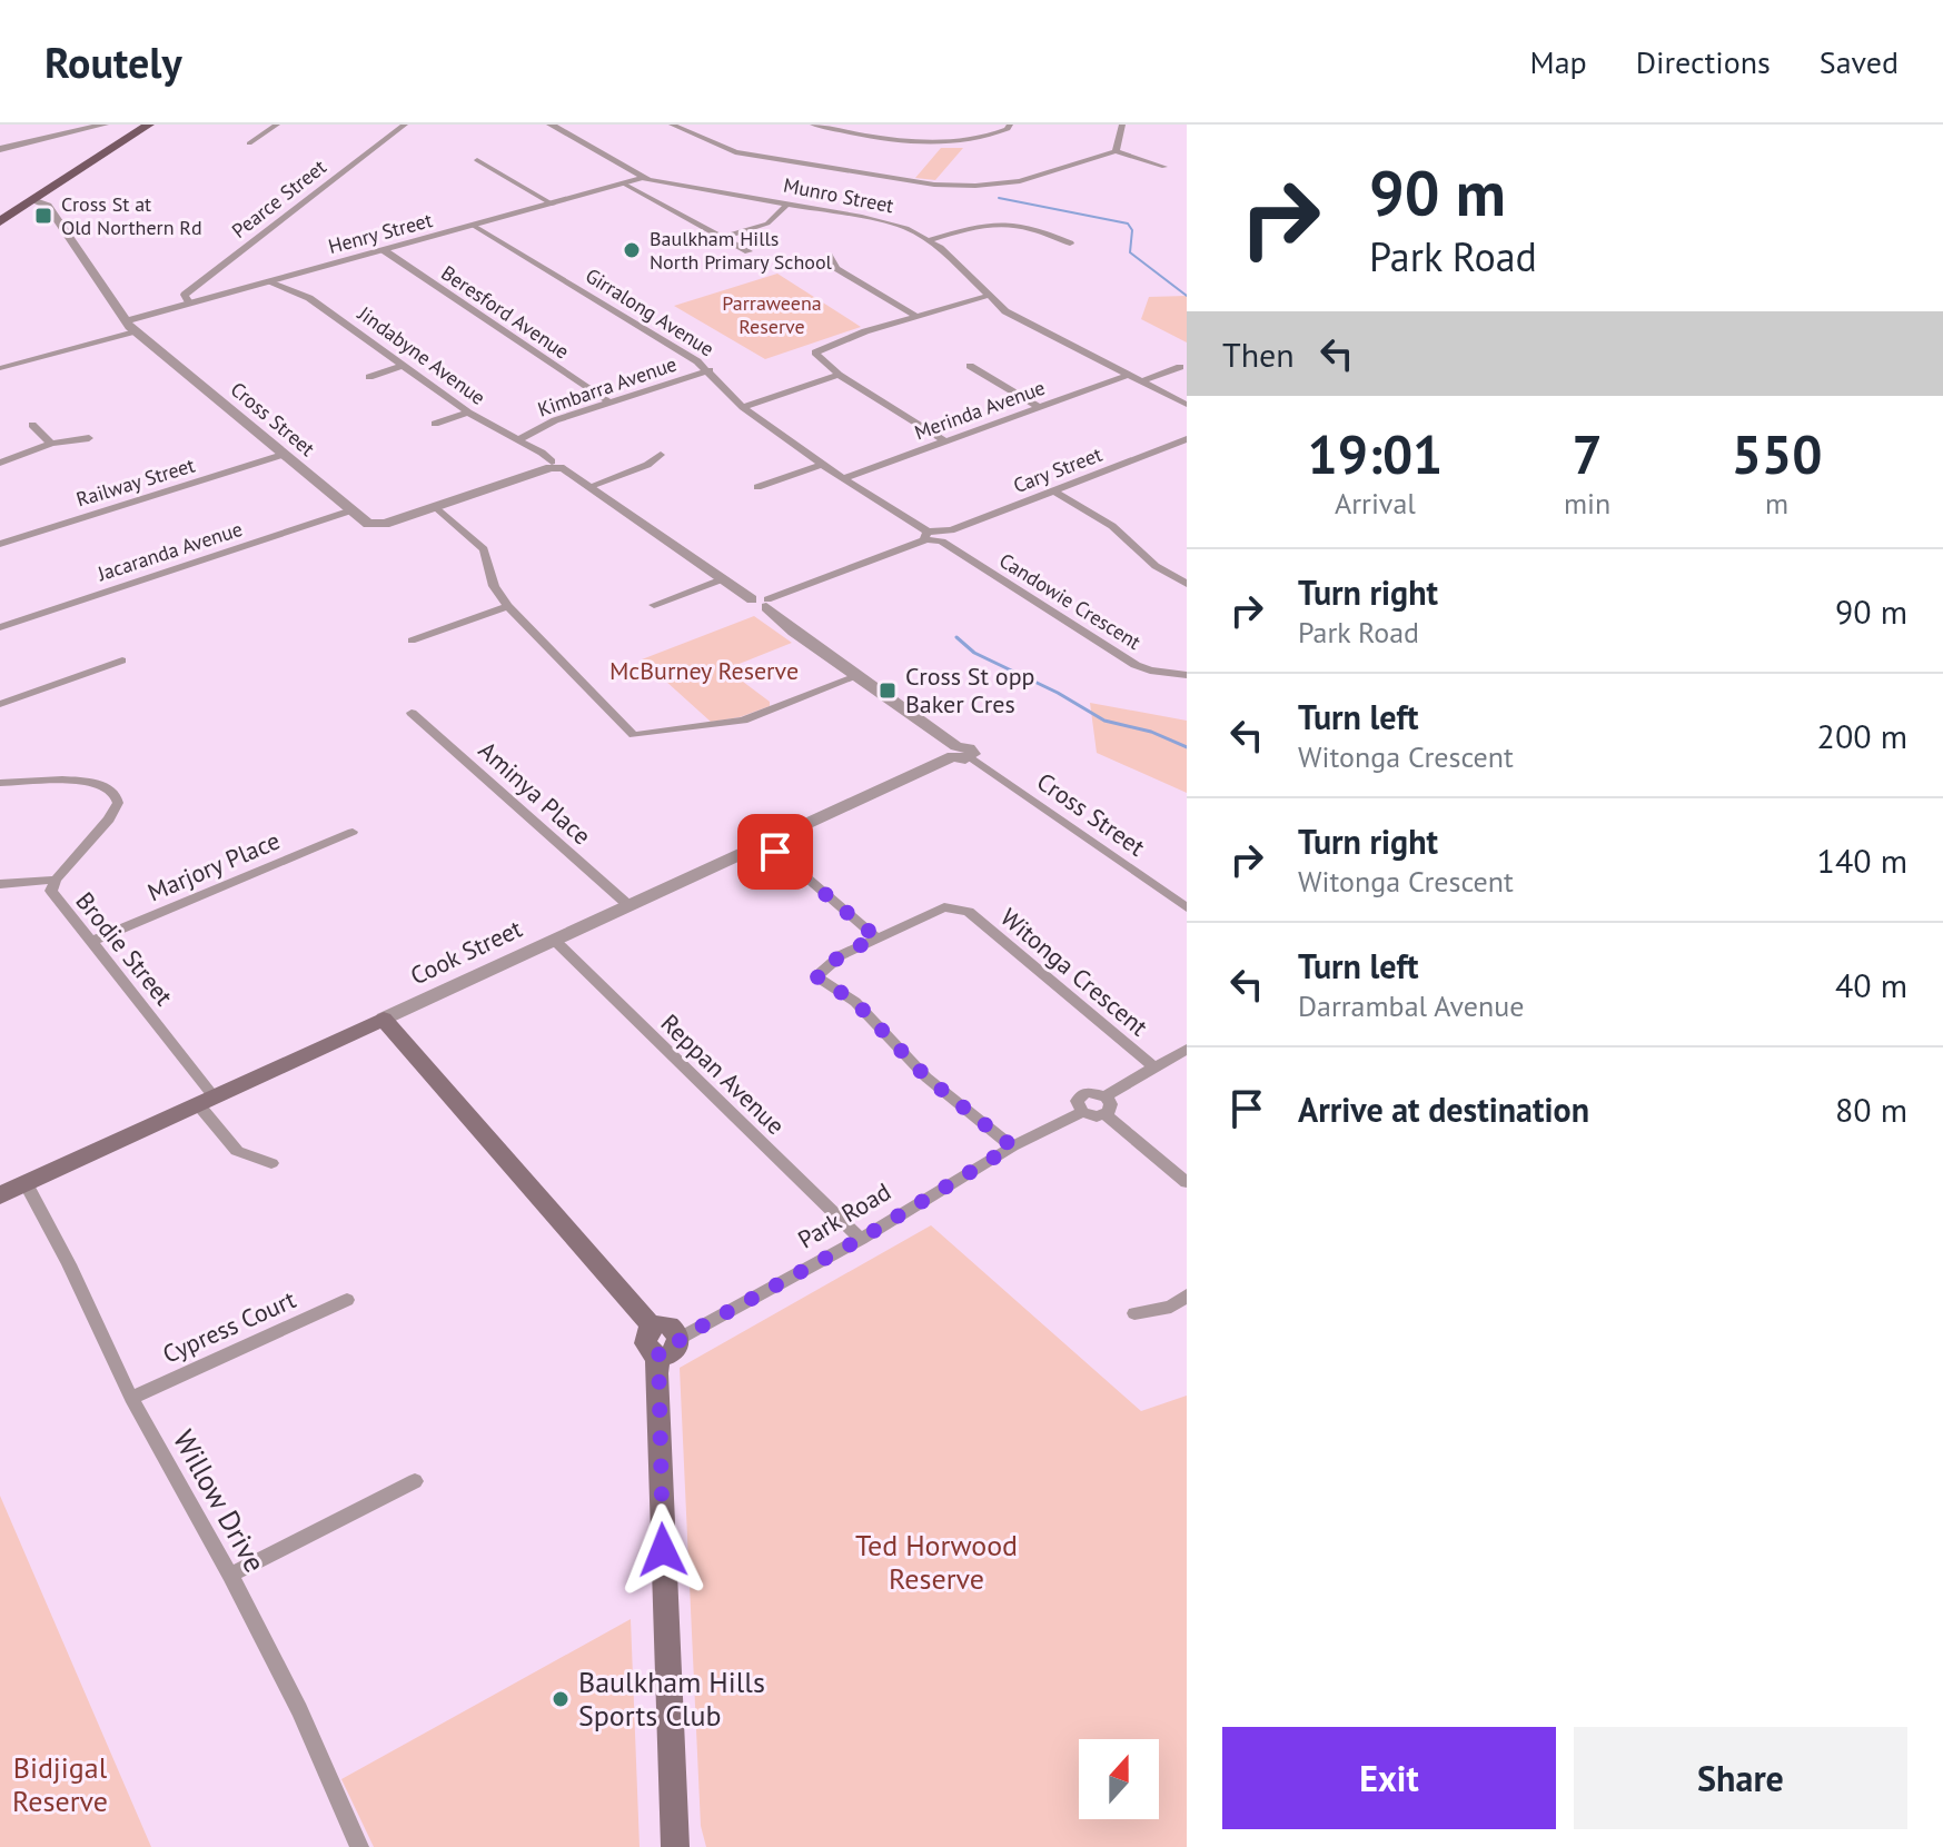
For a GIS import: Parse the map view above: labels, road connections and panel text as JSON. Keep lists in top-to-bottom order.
{
  "streets": {
    "main road": ["Cook Street"],
    "street": [
      "Munro Street",
      "Pearce Street",
      "Henry Street",
      "Beresford Avenue",
      "Girralong Avenue",
      "Jindabyne Avenue",
      "Kimbarra Avenue",
      "Merinda Avenue",
      "Cross Street",
      "Cary Street",
      "Railway Street",
      "Jacaranda Avenue",
      "Candowie Crescent",
      "Aminya Place",
      "Marjory Place",
      "Brodie Street",
      "Witonga Crescent",
      "Reppan Avenue",
      "Park Road",
      "Cypress Court",
      "Willow Drive"
    ]
  },
  "crossings": [
    ["Munro Street", "Henry Street"],
    ["Munro Street", "Merinda Avenue"],
    ["Pearce Street", "Henry Street"],
    ["Henry Street", "Beresford Avenue"],
    ["Henry Street", "Girralong Avenue"],
    ["Henry Street", "Jindabyne Avenue"],
    ["Henry Street", "Cross Street"],
    ["Beresford Avenue", "Kimbarra Avenue"],
    ["Girralong Avenue", "Kimbarra Avenue"],
    ["Girralong Avenue", "Merinda Avenue"],
    ["Jindabyne Avenue", "Kimbarra Avenue"],
    ["Jindabyne Avenue", "Cross Street"],
    ["Cross Street", "Railway Street"],
    ["Cross Street", "Jacaranda Avenue"],
    ["Cross Street", "Cook Street"],
    ["Cary Street", "Candowie Crescent"],
    ["Aminya Place", "Cook Street"],
    ["Marjory Place", "Brodie Street"],
    ["Brodie Street", "Cook Street"],
    ["Cook Street", "Reppan Avenue"],
    ["Cook Street", "Willow Drive"],
    ["Witonga Crescent", "Park Road"],
    ["Reppan Avenue", "Park Road"],
    ["Cypress Court", "Willow Drive"]
  ],
  "parks": [
    "Parraweena Reserve",
    "McBurney Reserve",
    "Ted Horwood Reserve",
    "Bidjigal Reserve"
  ],
  "places": {
    "transit": ["Cross St at Old Northern Rd", "Cross St opp Baker Cres"],
    "other": ["Baulkham Hills North Primary School", "Baulkham Hills Sports Club"]
  },
  "north": "top",
  "page": {
    "header": "Routely",
    "nav": ["Map", "Directions", "Saved"],
    "turn": ["90 m", "Park Road"],
    "then": "Then",
    "eta": [
      "19:01",
      "Arrival",
      "7",
      "min",
      "550",
      "m"
    ],
    "list": [
      {
        "name": "Turn right",
        "note": "Park Road",
        "value": "90 m"
      },
      {
        "name": "Turn left",
        "note": "Witonga Crescent",
        "value": "200 m"
      },
      {
        "name": "Turn right",
        "note": "Witonga Crescent",
        "value": "140 m"
      },
      {
        "name": "Turn left",
        "note": "Darrambal Avenue",
        "value": "40 m"
      },
      {
        "name": "Arrive at destination",
        "value": "80 m"
      }
    ],
    "buttons": ["Exit", "Share"]
  }
}
